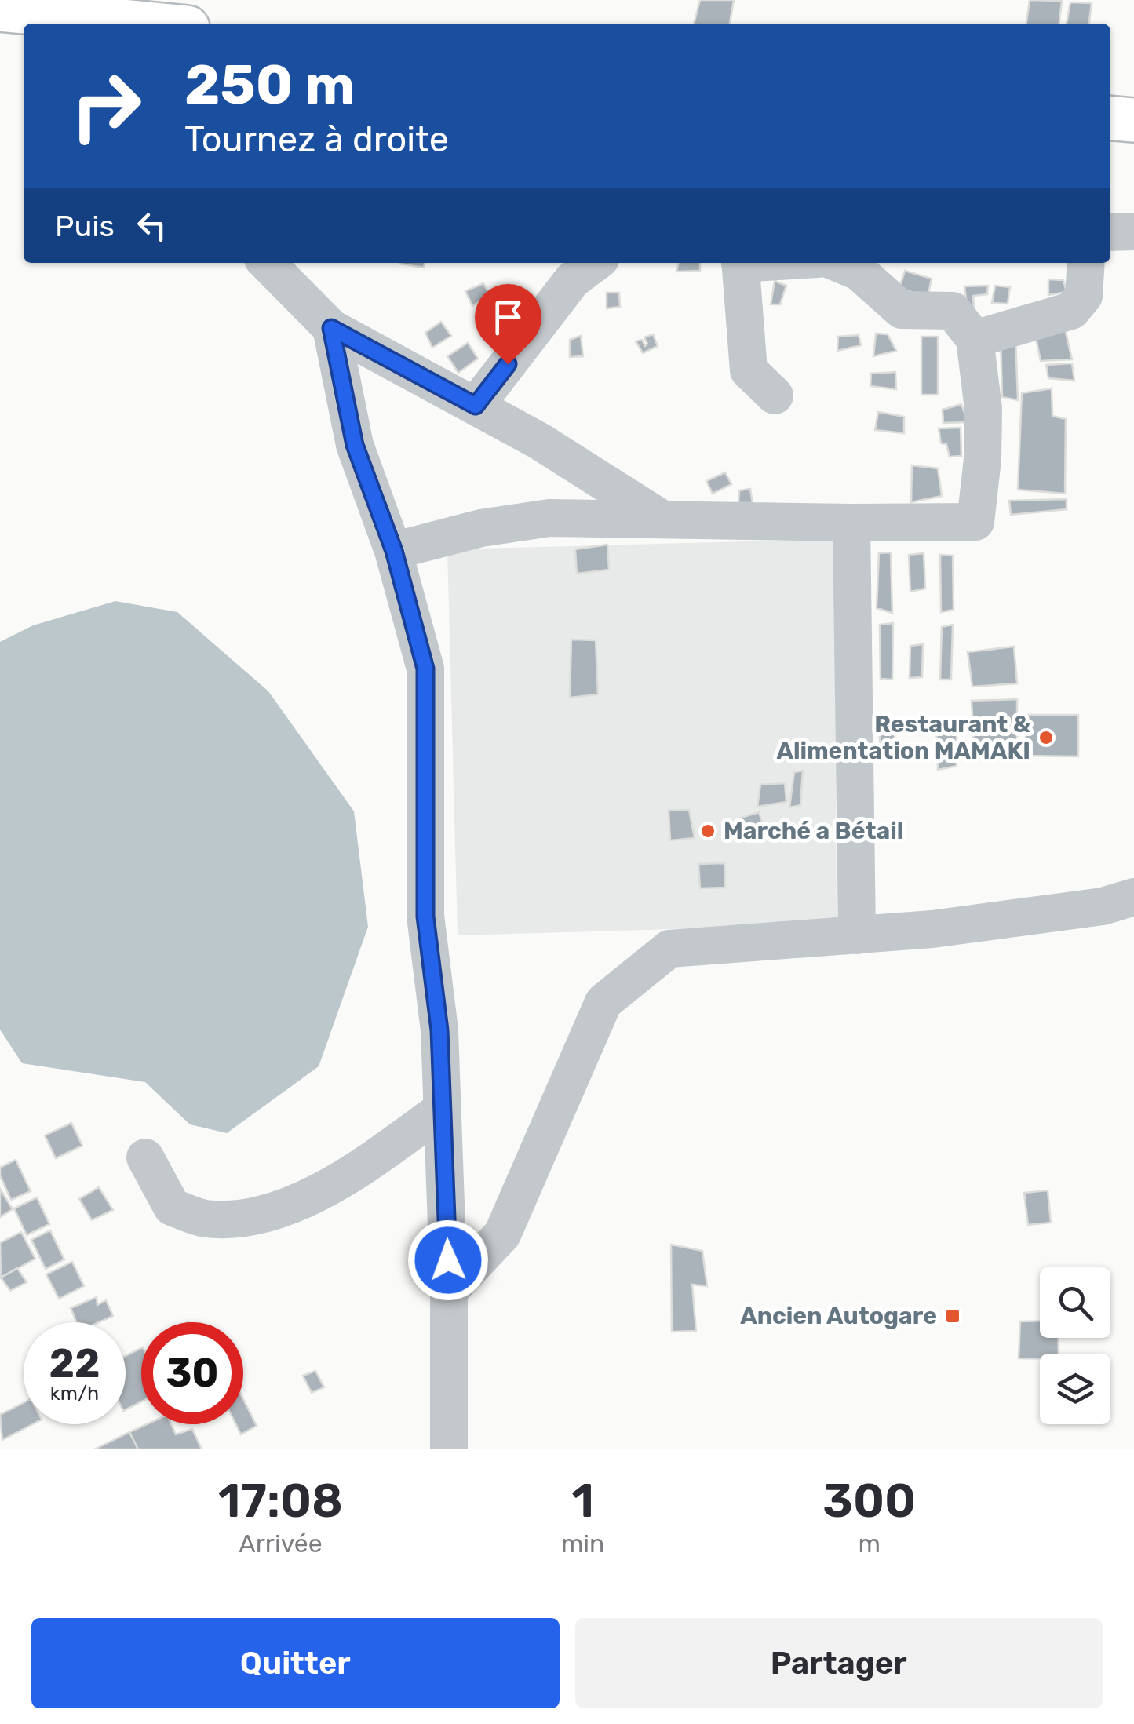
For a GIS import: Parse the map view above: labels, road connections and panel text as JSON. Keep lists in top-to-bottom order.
{
  "places": {
    "other": ["Restaurant & Alimentation MAMAKI", "Marché a Bétail"],
    "transit": ["Ancien Autogare"]
  },
  "page": {
    "turn": ["250 m", "Tournez à droite"],
    "then": "Puis",
    "speed": "22 km/h",
    "limit": "30",
    "eta": [
      "17:08",
      "Arrivée",
      "1",
      "min",
      "300",
      "m"
    ],
    "buttons": ["Quitter", "Partager"]
  }
}
